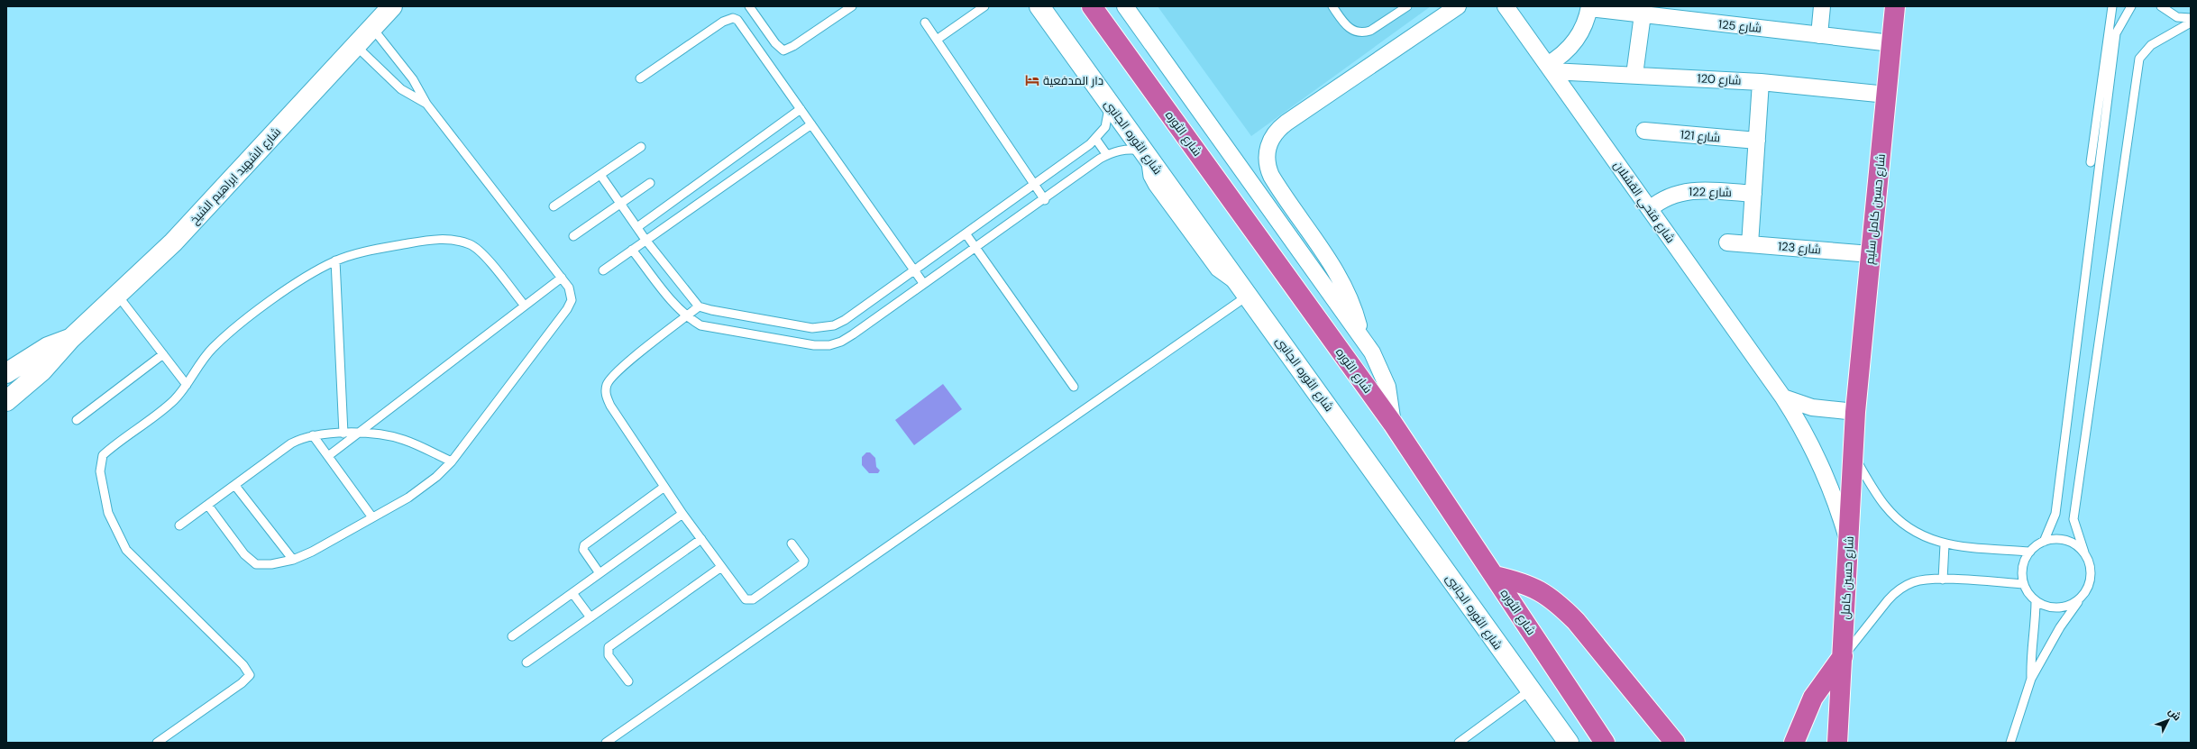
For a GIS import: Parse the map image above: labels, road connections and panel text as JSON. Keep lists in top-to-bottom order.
{
  "streets": {
    "highway": ["شارع الثوره", "شارع حسين كامل سليم", "شارع حسين كامل"],
    "street": [
      "شارع 125",
      "شارع 120",
      "شارع 121",
      "شارع الثوره الجانبى",
      "شارع الشهيد ابراهيم الشيخ",
      "شارع 122",
      "شارع فتحي القشلان",
      "شارع 123"
    ]
  },
  "crossings": [
    ["شارع 125", "شارع حسين كامل سليم"],
    ["شارع 120", "شارع فتحي القشلان"],
    ["شارع 120", "شارع حسين كامل سليم"],
    ["شارع 122", "شارع فتحي القشلان"],
    ["شارع فتحي القشلان", "شارع حسين كامل"],
    ["شارع حسين كامل سليم", "شارع 123"],
    ["شارع حسين كامل سليم", "شارع حسين كامل"]
  ],
  "places": {
    "hotel": ["دار المدفعية"]
  },
  "north": "top right"
}
